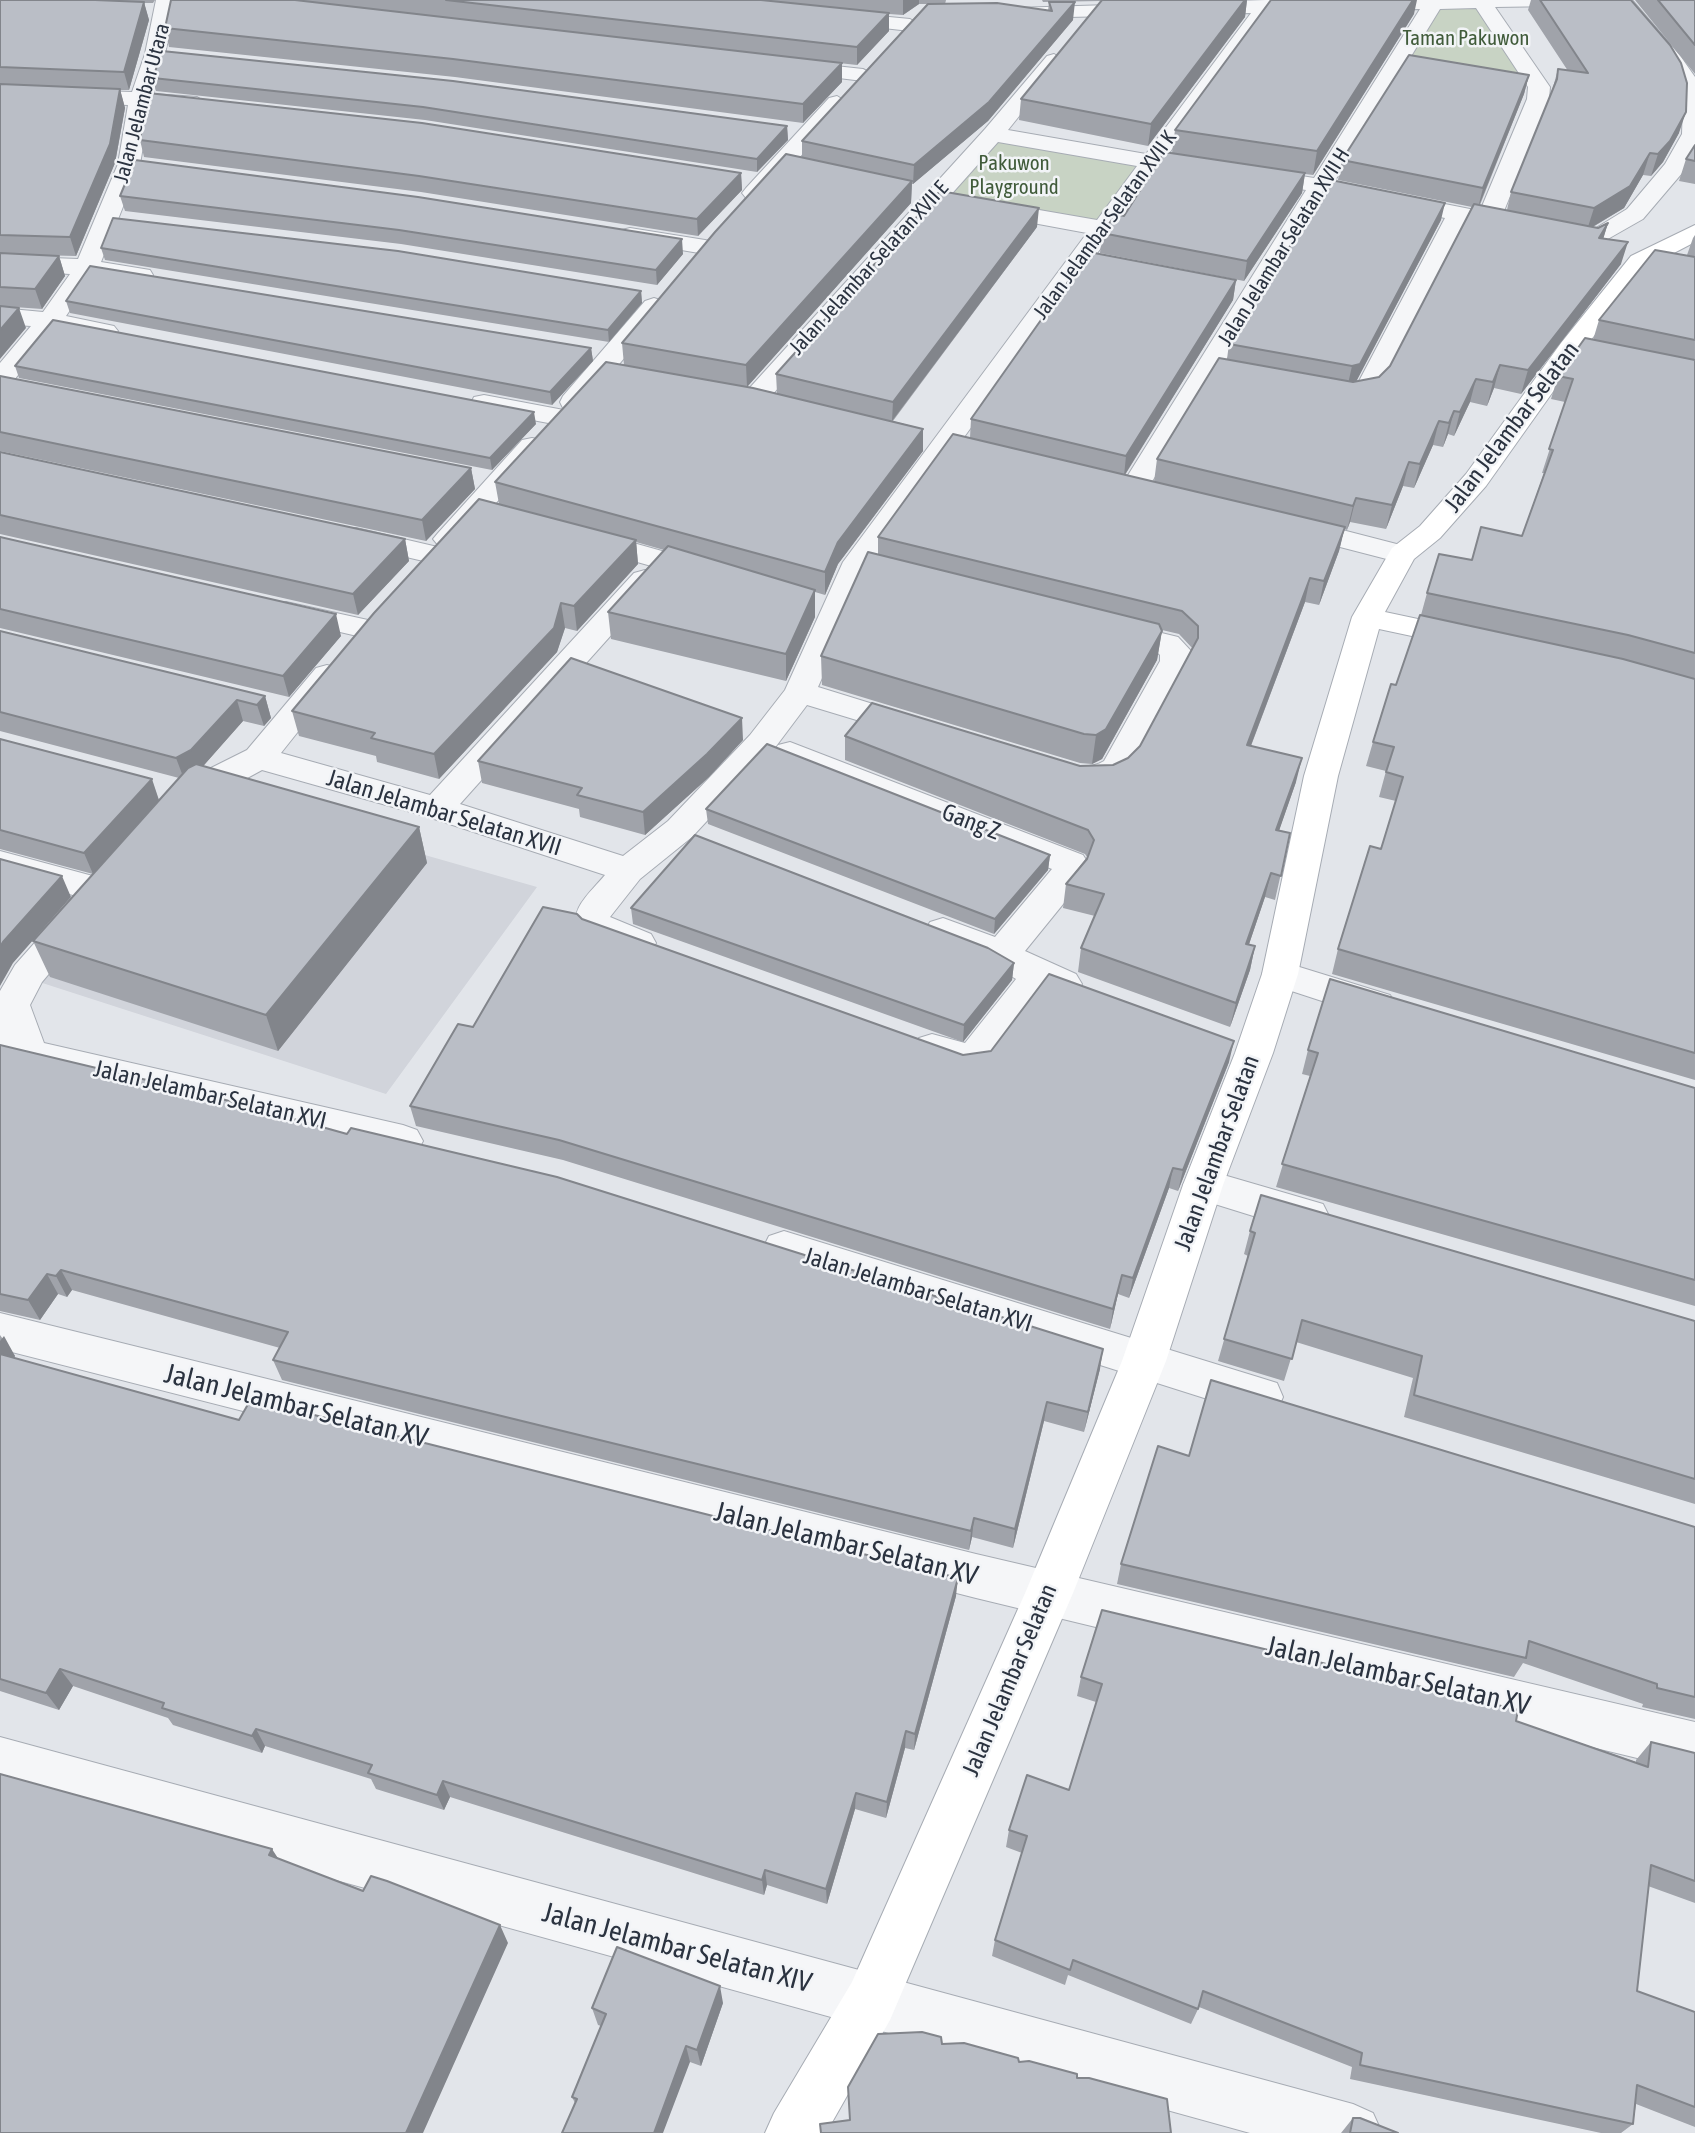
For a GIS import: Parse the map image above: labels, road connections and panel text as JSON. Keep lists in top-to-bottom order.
{
  "streets": {
    "street": [
      "Jalan Jelambar Utara",
      "Jalan Jelambar Selatan XVII K",
      "Jalan Jelambar Selatan XVII H",
      "Jalan Jelambar Selatan XVII E",
      "Jalan Jelambar Selatan",
      "Jalan Jelambar Selatan XVII",
      "Gang Z",
      "Jalan Jelambar Selatan XVI",
      "Jalan Jelambar Selatan XV",
      "Jalan Jelambar Selatan XIV"
    ]
  },
  "crossings": [
    ["Jalan Jelambar Selatan XVII K", "Jalan Jelambar Selatan XVII"],
    ["Jalan Jelambar Selatan XVII K", "Gang Z"],
    ["Jalan Jelambar Selatan", "Jalan Jelambar Selatan XVI"],
    ["Jalan Jelambar Selatan", "Jalan Jelambar Selatan XV"],
    ["Jalan Jelambar Selatan", "Jalan Jelambar Selatan XIV"]
  ],
  "parks": ["Taman Pakuwon", "Pakuwon Playground"]
}
